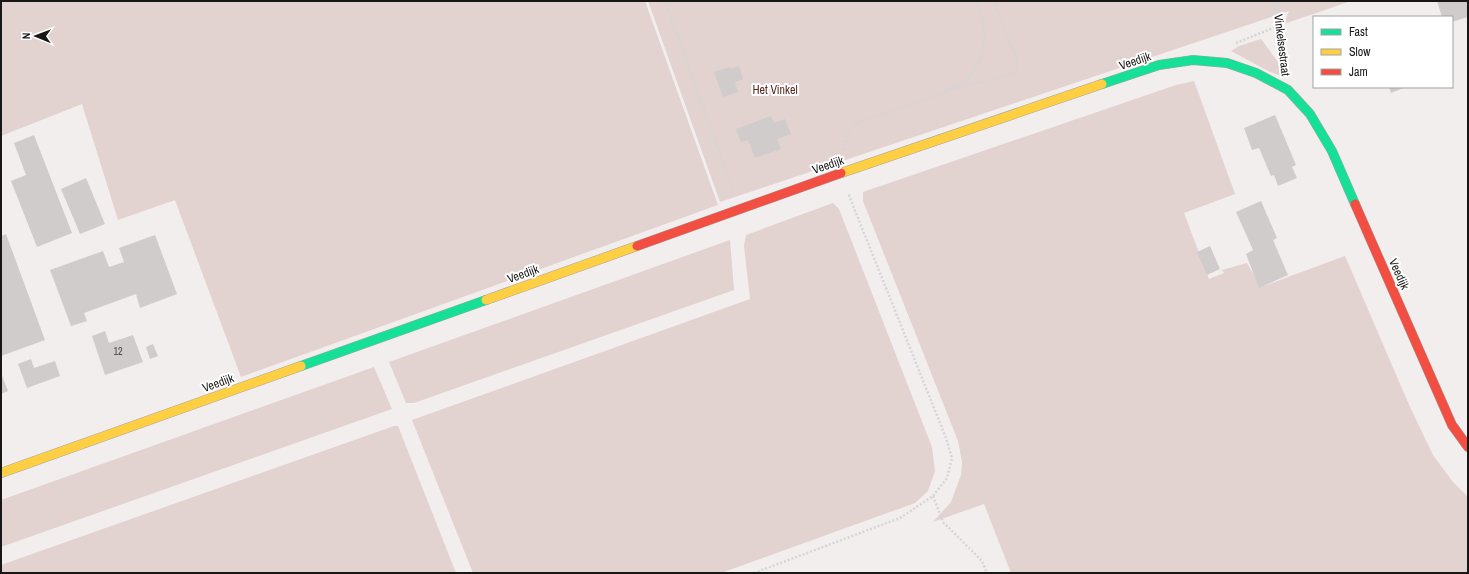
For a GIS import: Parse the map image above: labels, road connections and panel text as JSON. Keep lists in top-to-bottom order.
{
  "streets": {
    "street": ["Veedijk"],
    "path": ["Vinkelsestraat"]
  },
  "crossings": [
    ["Vinkelsestraat", "Veedijk"]
  ],
  "parks": ["Het Vinkel"],
  "house_numbers": ["12"],
  "legend": ["Fast", "Slow", "Jam"],
  "north": "left"
}
